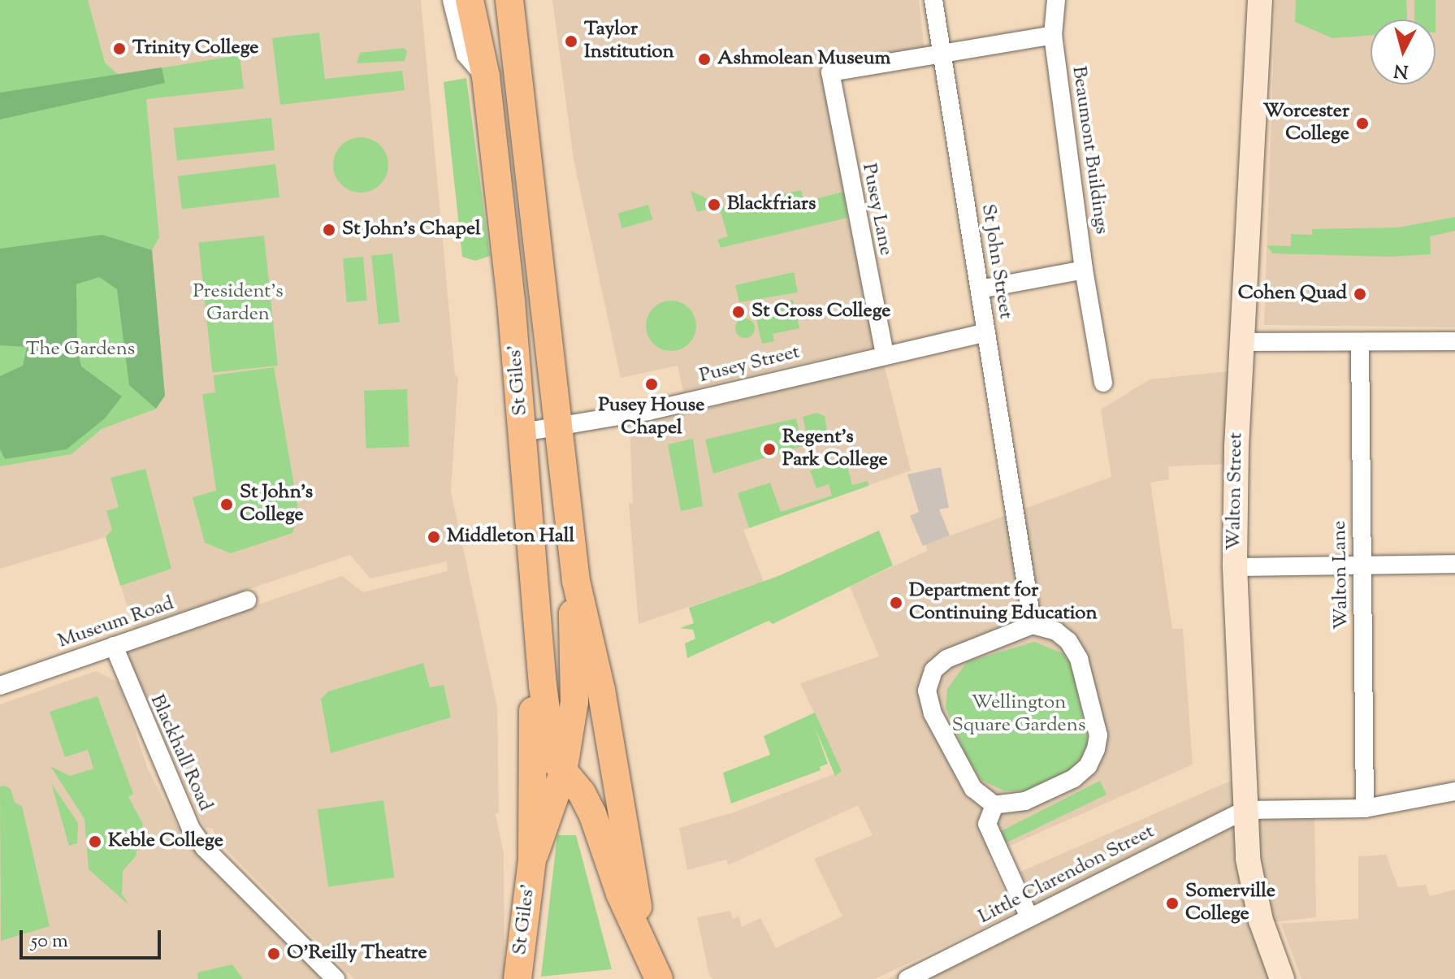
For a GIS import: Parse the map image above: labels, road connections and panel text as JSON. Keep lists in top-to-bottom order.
{
  "streets": {
    "main road": ["St Giles'"],
    "street": [
      "Beaumont Buildings",
      "Pusey Lane",
      "St John Street",
      "Pusey Street",
      "Walton Street",
      "Walton Lane",
      "Museum Road",
      "Blackhall Road",
      "Little Clarendon Street"
    ]
  },
  "crossings": [
    ["Pusey Lane", "St John Street"],
    ["Pusey Lane", "Pusey Street"],
    ["St John Street", "Pusey Street"],
    ["Pusey Street", "St Giles'"],
    ["Walton Street", "Little Clarendon Street"],
    ["Museum Road", "Blackhall Road"]
  ],
  "parks": ["President's Garden", "The Gardens", "Wellington Square Gardens"],
  "places": [
    "Taylor Institution",
    "Trinity College",
    "Ashmolean Museum",
    "Worcester College",
    "Blackfriars",
    "St John's Chapel",
    "Cohen Quad",
    "St Cross College",
    "Pusey House Chapel",
    "Regent's Park College",
    "St John's College",
    "Middleton Hall",
    "Department for Continuing Education",
    "Keble College",
    "Somerville College",
    "O'Reilly Theatre"
  ],
  "scale_bar": "50 m",
  "north": "bottom"
}
